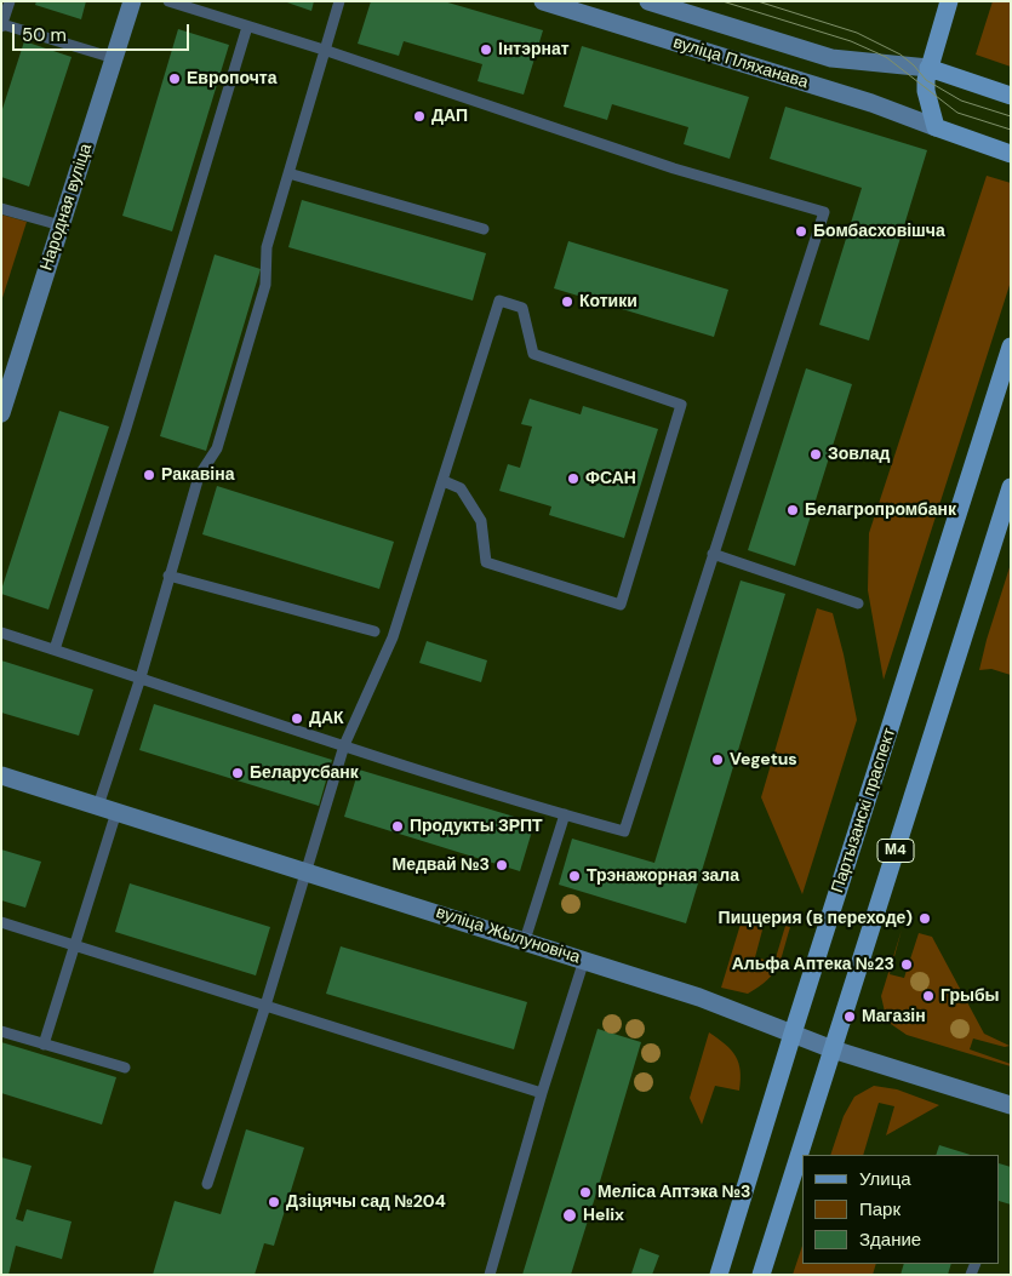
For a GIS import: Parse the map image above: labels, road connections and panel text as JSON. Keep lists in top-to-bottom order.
{
  "streets": {
    "main road": [
      "вуліца Пляханава",
      "Народная вуліца",
      "Партызанскі праспект",
      "М4",
      "вуліца Жылуновіча"
    ]
  },
  "crossings": [
    ["Партызанскі праспект", "вуліца Жылуновіча"],
    ["М4", "вуліца Жылуновіча"]
  ],
  "places": [
    "Інтэрнат",
    "Европочта",
    "ДАП",
    "Бомбасховішча",
    "Котики",
    "Зовлад",
    "Ракавіна",
    "ФСАН",
    "Белагропромбанк",
    "ДАК",
    "Vegetus",
    "Беларусбанк",
    "Продукты ЗРПТ",
    "Медвай №3",
    "Трэнажорная зала",
    "Пиццерия (в переходе)",
    "Альфа Аптека №23",
    "Грыбы",
    "Магазін",
    "Меліса Аптэка №3",
    "Дзіцячы сад №204",
    "Helix"
  ],
  "legend": ["Улица", "Парк", "Здание"],
  "scale_bar": "50 m"
}
